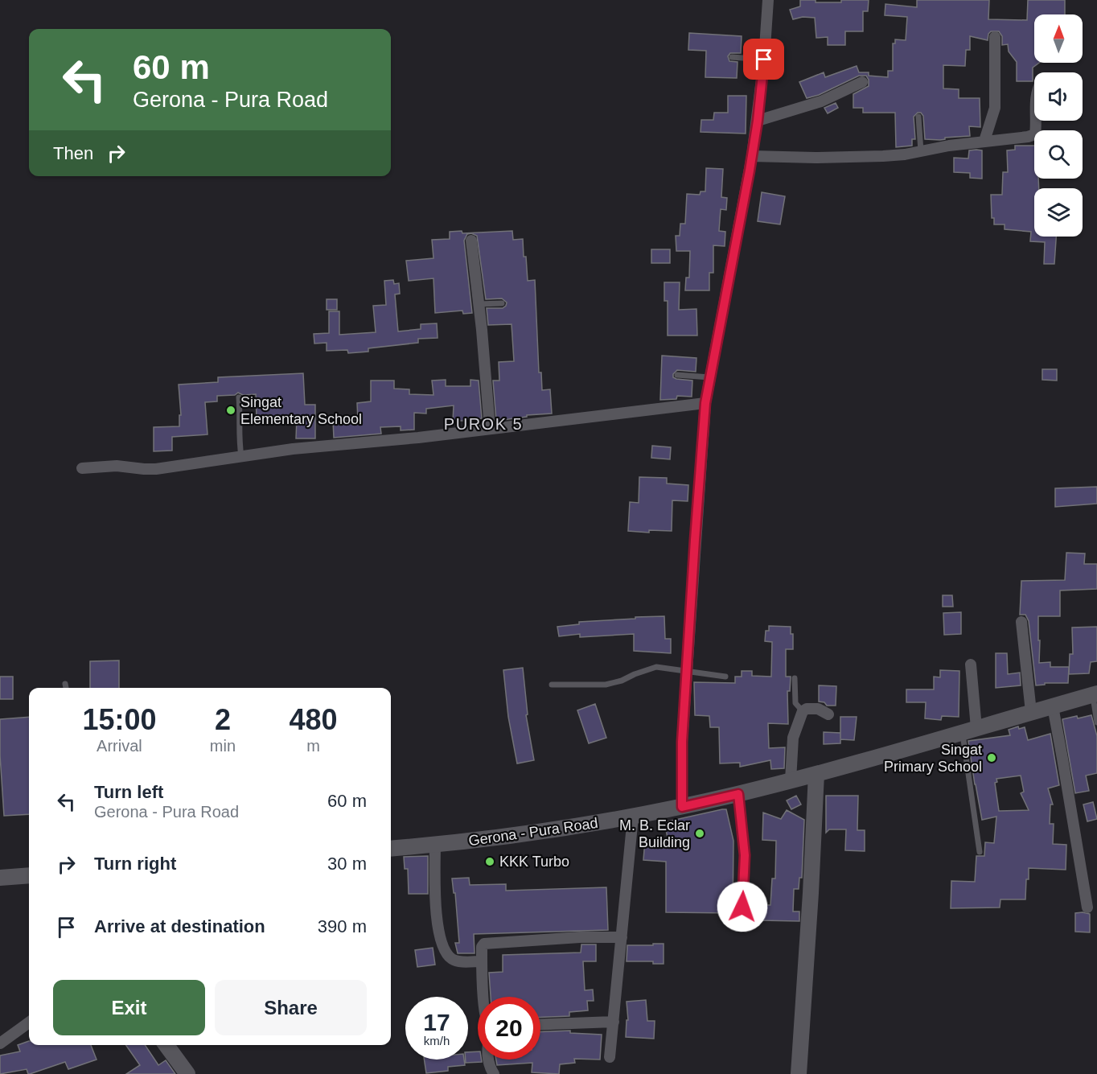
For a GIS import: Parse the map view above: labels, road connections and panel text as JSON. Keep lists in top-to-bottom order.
{
  "streets": {
    "main road": ["Gerona - Pura Road"]
  },
  "districts": ["PUROK 5"],
  "places": [
    "Singat Elementary School",
    "Singat Primary School",
    "M. B. Eclar Building",
    "KKK Turbo"
  ],
  "north": "top",
  "page": {
    "turn": ["60 m", "Gerona - Pura Road"],
    "then": "Then",
    "eta": [
      "15:00",
      "Arrival",
      "2",
      "min",
      "480",
      "m"
    ],
    "list": [
      {
        "name": "Turn left",
        "note": "Gerona - Pura Road",
        "value": "60 m"
      },
      {
        "name": "Turn right",
        "value": "30 m"
      },
      {
        "name": "Arrive at destination",
        "value": "390 m"
      }
    ],
    "buttons": ["Exit", "Share"],
    "speed": "17 km/h",
    "limit": "20"
  }
}
